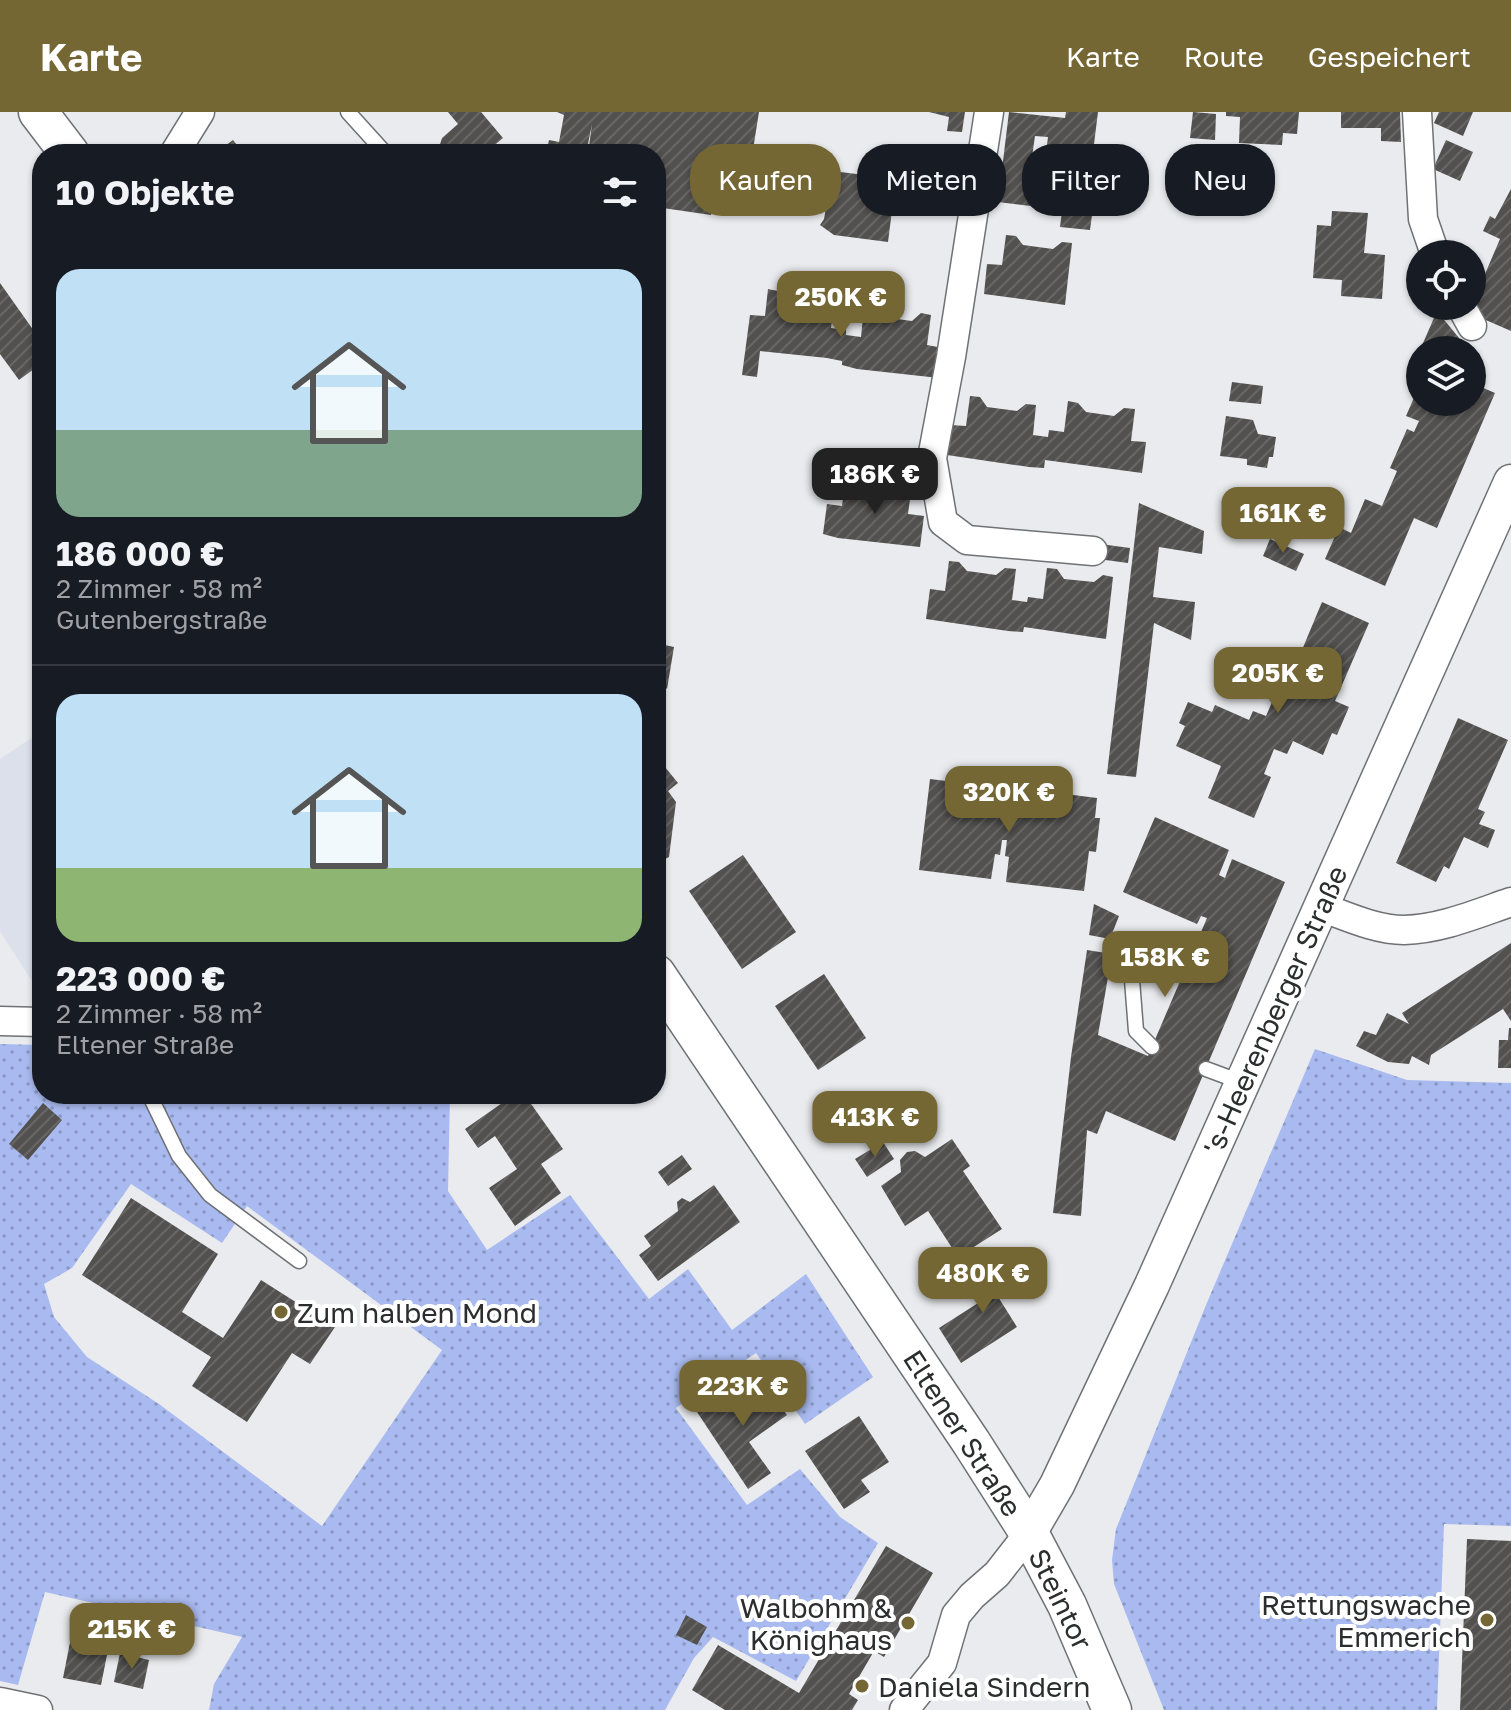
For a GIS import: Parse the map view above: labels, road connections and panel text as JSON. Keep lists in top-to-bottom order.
{
  "streets": {
    "main road": ["Eltener Straße", "Steintor"],
    "street": ["'s-Heerenberger Straße"]
  },
  "crossings": [
    ["'s-Heerenberger Straße", "Eltener Straße"],
    ["'s-Heerenberger Straße", "Steintor"],
    ["Eltener Straße", "Steintor"]
  ],
  "places": [
    "Zum halben Mond",
    "Rettungswache Emmerich",
    "Walbohm & Könighaus",
    "Daniela Sindern"
  ],
  "page": {
    "header": "Karte",
    "nav": ["Karte", "Route", "Gespeichert"],
    "chip": [
      "Kaufen",
      "Mieten",
      "Filter",
      "Neu"
    ],
    "heading": "10 Objekte",
    "list": [
      {
        "name": "186 000 €",
        "note": "2 Zimmer · 58 m² · Gutenbergstraße"
      },
      {
        "name": "223 000 €",
        "note": "2 Zimmer · 58 m² · Eltener Straße"
      }
    ],
    "price": [
      "250K €",
      "186K €",
      "161K €",
      "205K €",
      "320K €",
      "158K €",
      "413K €",
      "480K €",
      "223K €",
      "215K €"
    ]
  }
}
